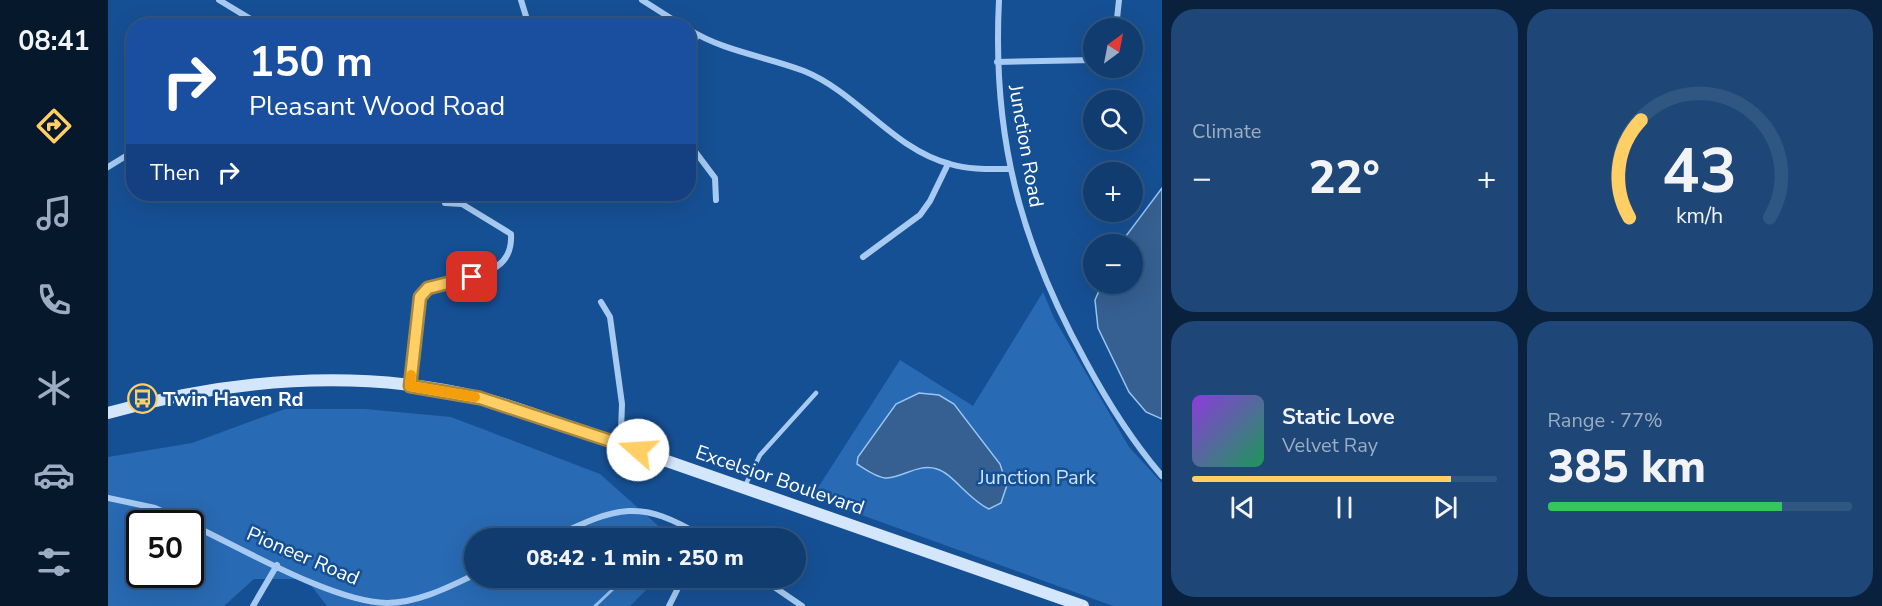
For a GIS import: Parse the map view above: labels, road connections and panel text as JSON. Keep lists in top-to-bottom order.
{
  "streets": {
    "main road": ["Excelsior Boulevard"],
    "street": ["Junction Road", "Pioneer Road"]
  },
  "parks": ["Junction Park"],
  "places": {
    "bus stop": ["Twin Haven Rd"]
  },
  "north": "top right",
  "page": {
    "tabs": "08:41",
    "tile": [
      "Climate",
      ["Range · 77%", "385 km"]
    ],
    "map_buttons": ["+", "−"],
    "turn": ["150 m", "Pleasant Wood Road"],
    "then": "Then",
    "heat": ["−", "22°", "+"],
    "song": ["Static Love", "Velvet Ray"],
    "limit": "50",
    "trip": "08:42 · 1 min · 250 m",
    "gauge": ["43", "km/h"]
  }
}
